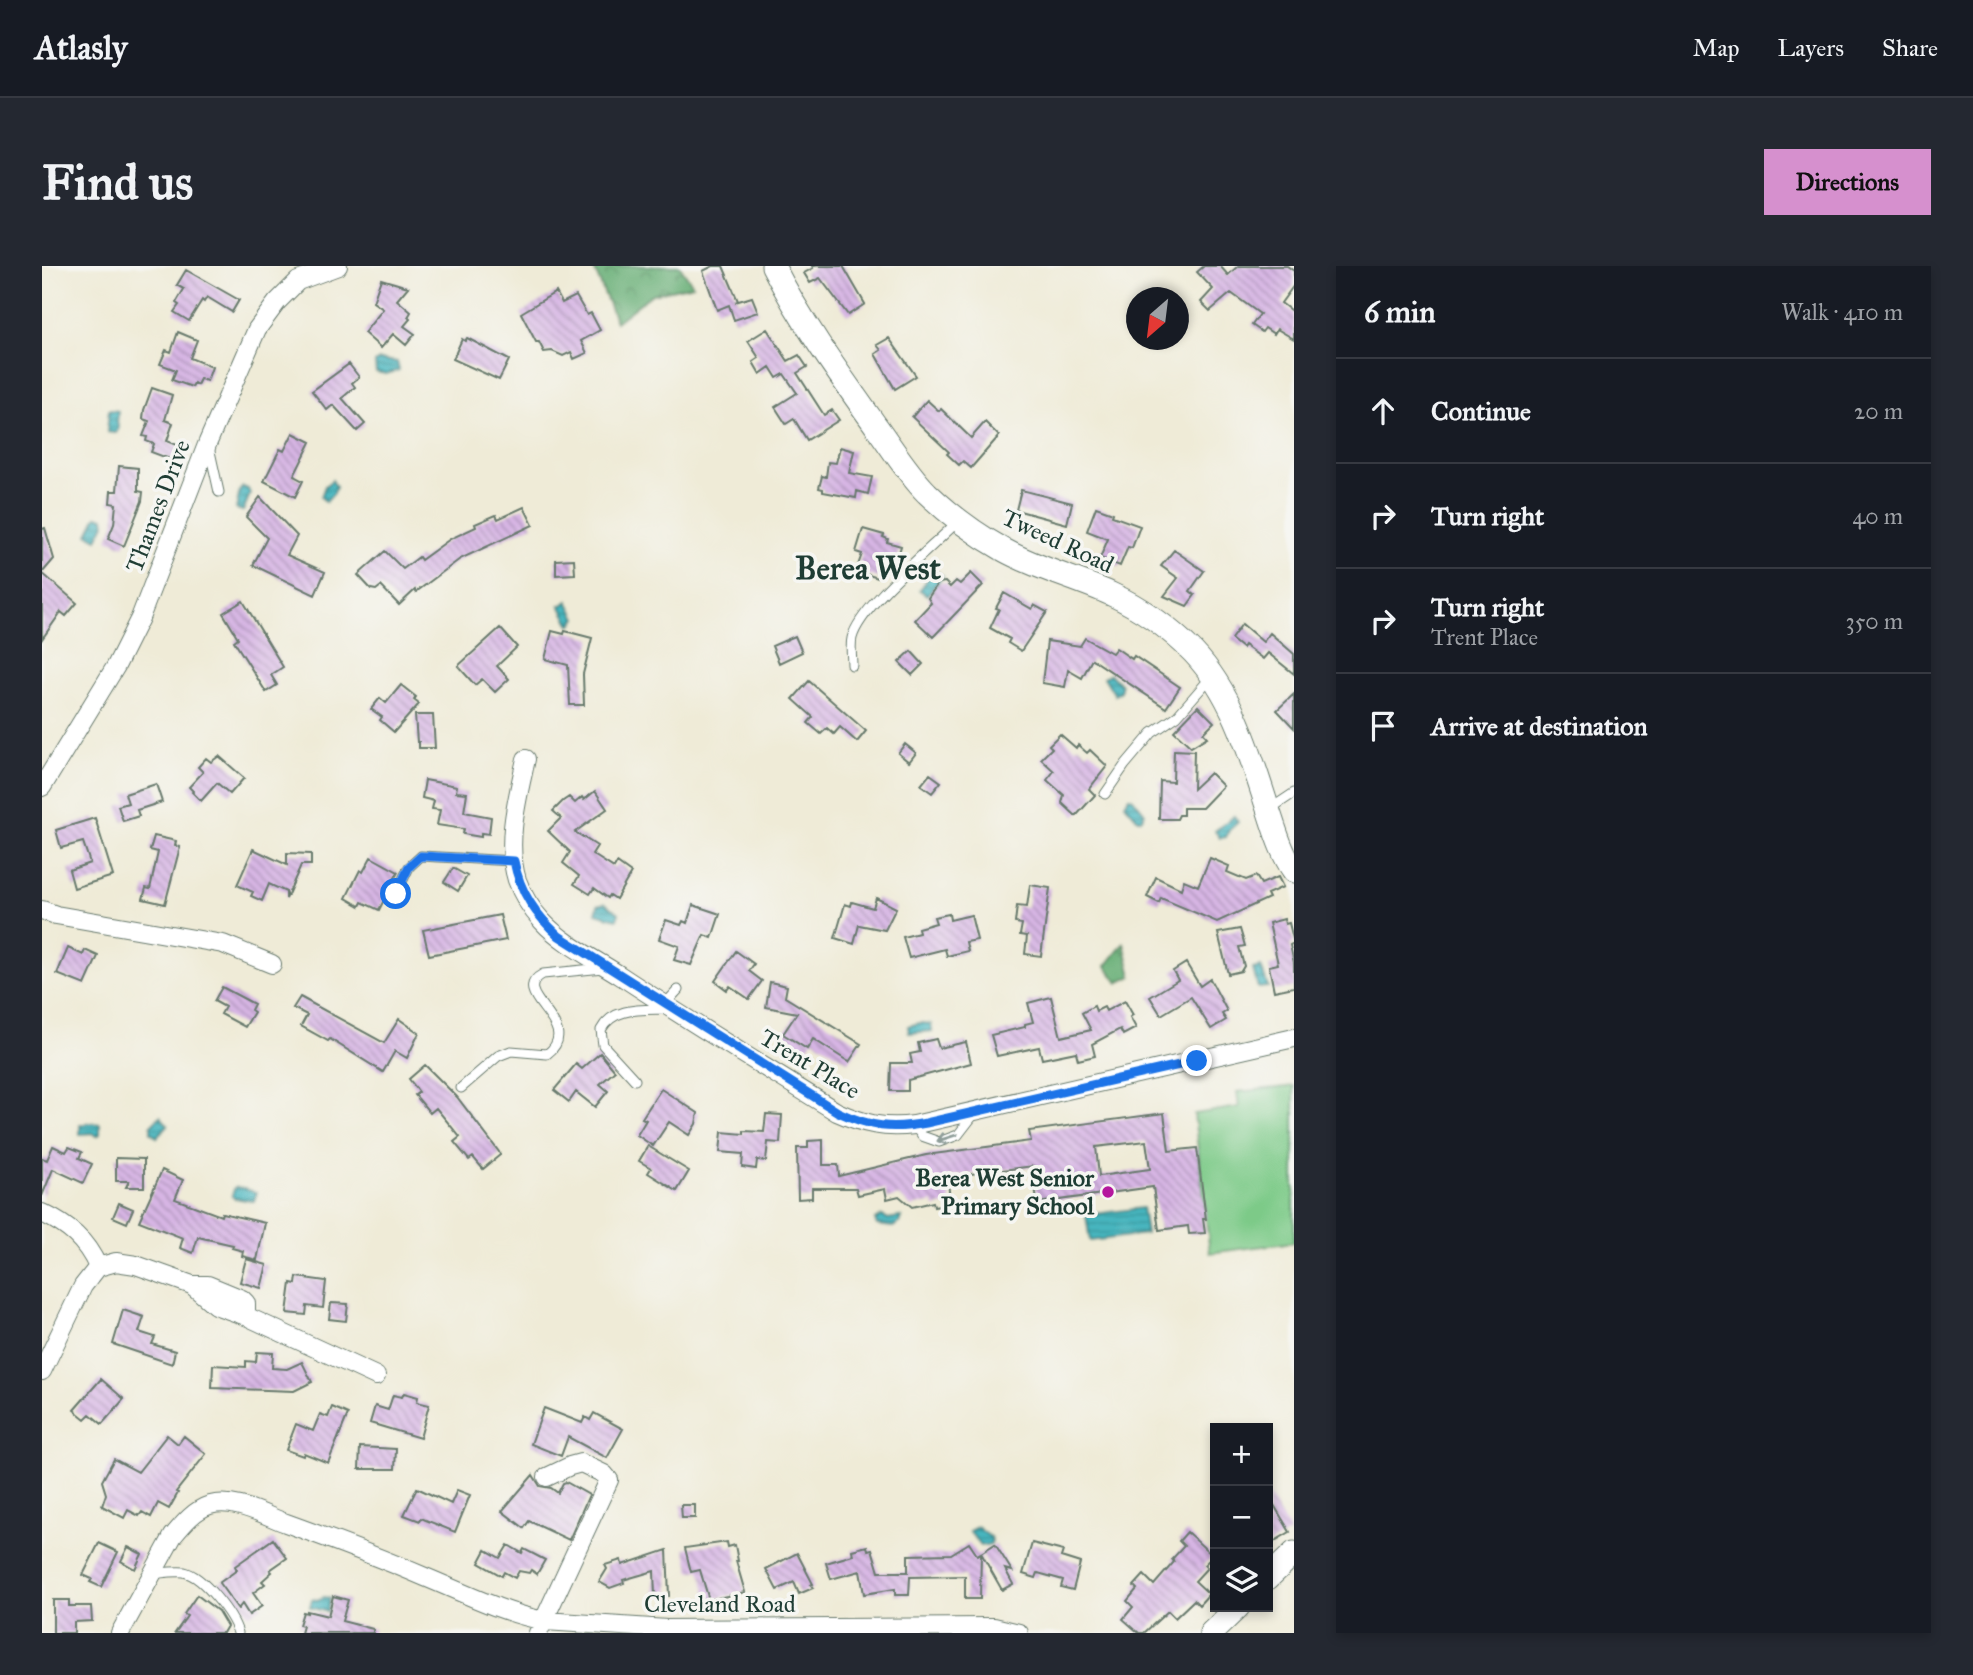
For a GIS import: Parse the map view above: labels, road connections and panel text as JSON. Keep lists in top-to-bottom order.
{
  "streets": {
    "street": [
      "Thames Drive",
      "Tweed Road",
      "Trent Place",
      "Cleveland Road"
    ]
  },
  "districts": ["Berea West"],
  "places": ["Berea West Senior Primary School"],
  "north": "bottom left",
  "page": {
    "header": "Atlasly",
    "nav": ["Map", "Layers", "Share"],
    "buttons": "Directions",
    "title": "Find us",
    "heading": ["6 min", "Walk · 410 m"],
    "list": [
      ["Continue", "20 m"],
      ["Turn right", "40 m"],
      ["Turn right", "Trent Place", "350 m"],
      "Arrive at destination"
    ],
    "map_buttons": ["+", "−"]
  }
}
